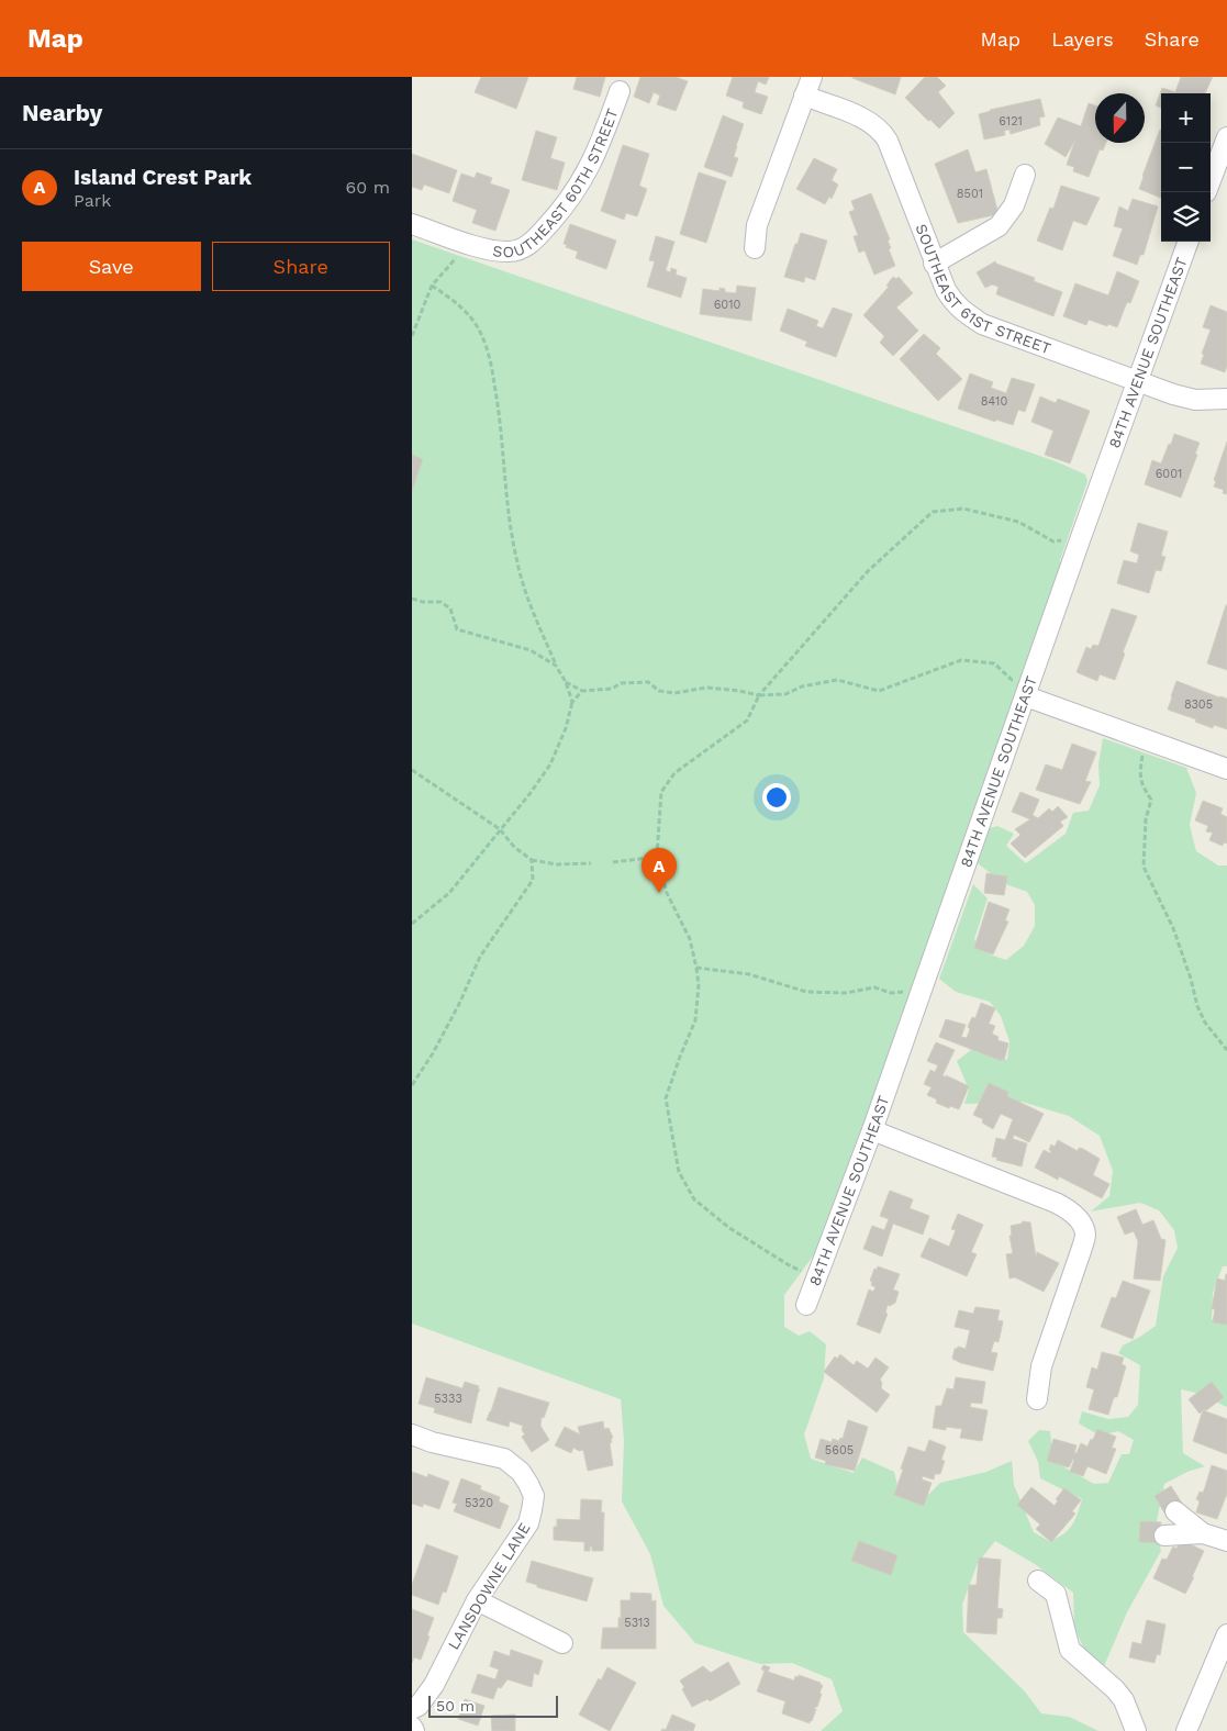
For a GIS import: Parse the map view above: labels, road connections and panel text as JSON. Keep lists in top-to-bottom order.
{
  "streets": {
    "street": [
      "SOUTHEAST 60TH STREET",
      "SOUTHEAST 61ST STREET",
      "84TH AVENUE SOUTHEAST",
      "LANSDOWNE LANE"
    ]
  },
  "crossings": [
    ["SOUTHEAST 61ST STREET", "84TH AVENUE SOUTHEAST"]
  ],
  "house_numbers": [
    "6121",
    "8501",
    "6010",
    "8410",
    "6001",
    "8305",
    "5333",
    "5605",
    "5320",
    "5313"
  ],
  "scale_bar": "50 m",
  "north": "bottom",
  "page": {
    "header": "Map",
    "nav": ["Map", "Layers", "Share"],
    "heading": "Nearby",
    "map_buttons": ["+", "−"],
    "list": [
      {
        "mark": "A",
        "name": "Island Crest Park",
        "note": "Park",
        "value": "60 m"
      }
    ],
    "buttons": ["Save", "Share"],
    "pins": "A",
    "scale": "50 m"
  }
}
